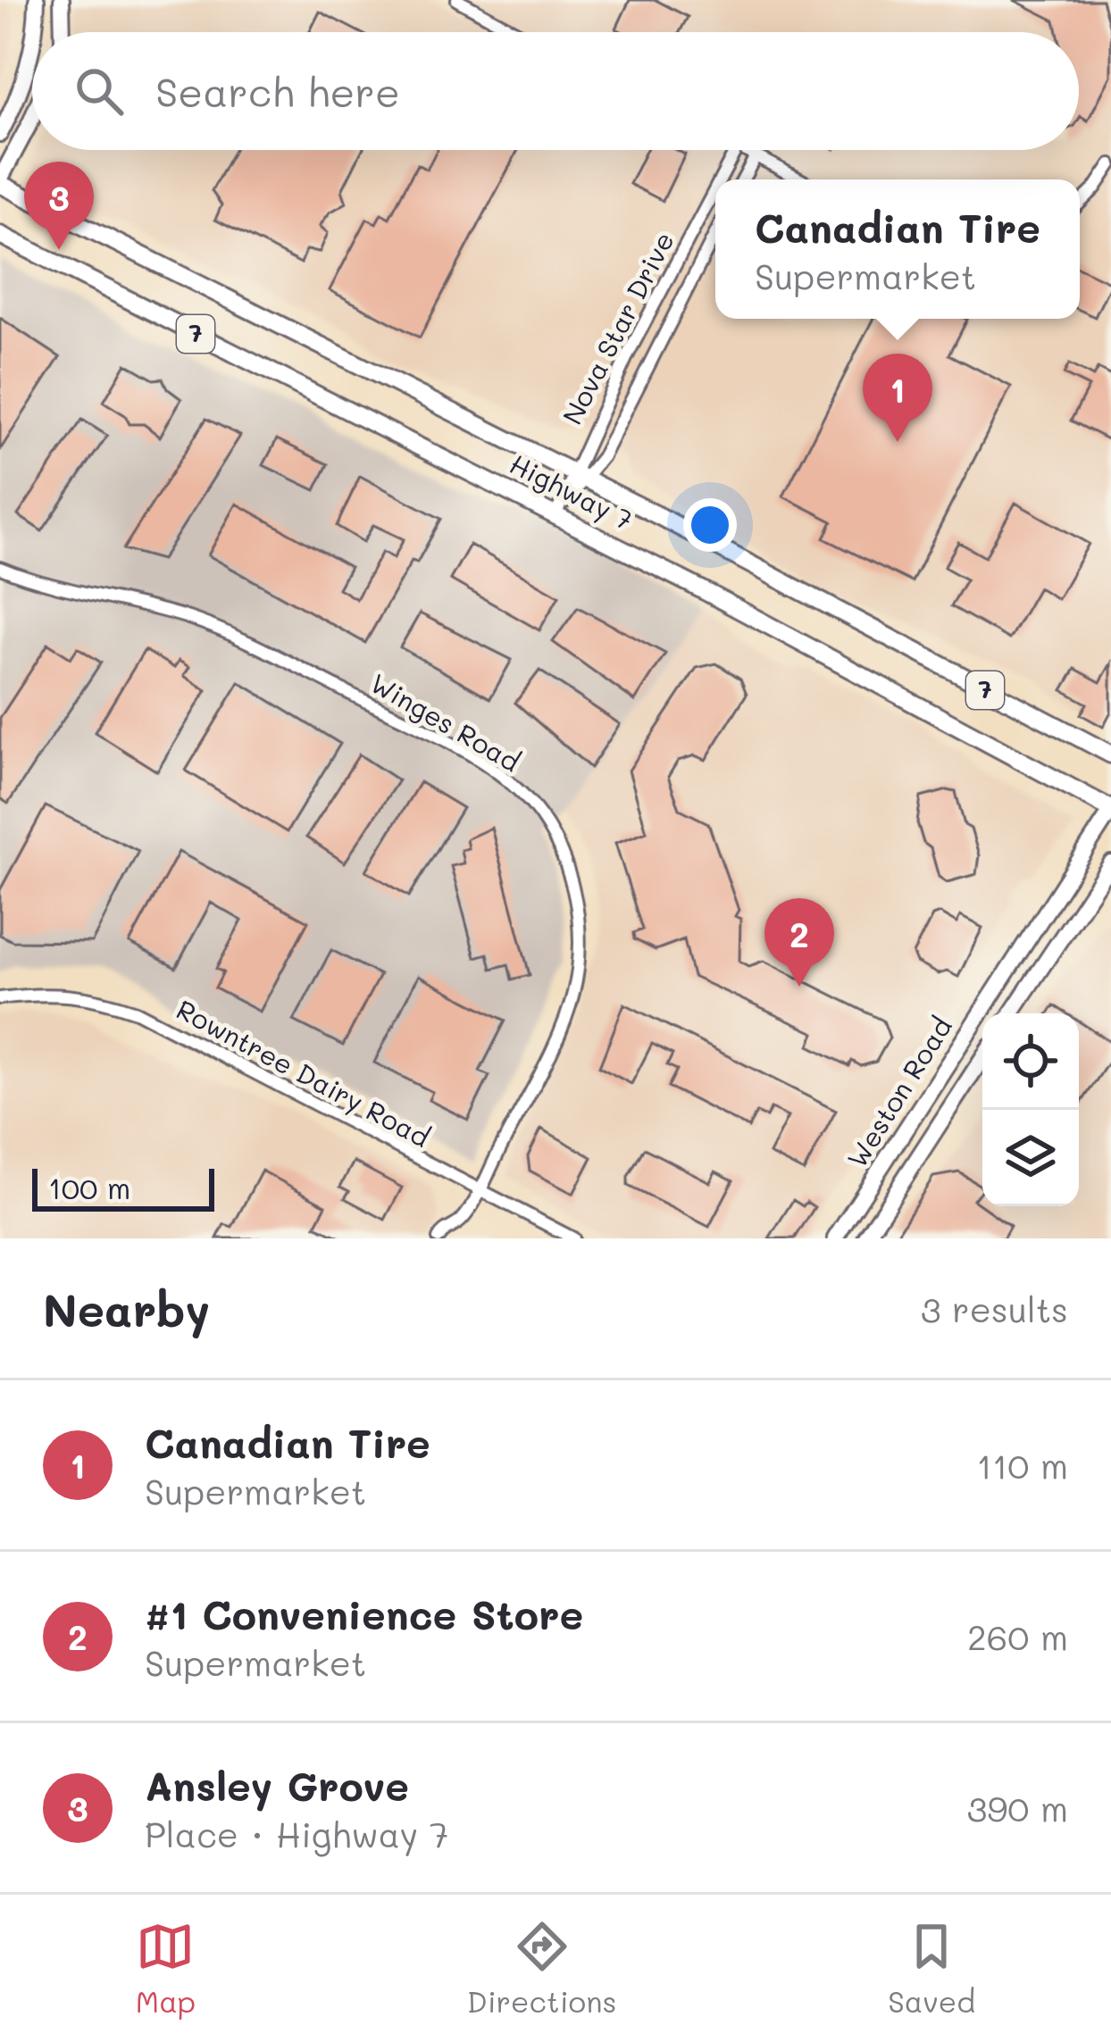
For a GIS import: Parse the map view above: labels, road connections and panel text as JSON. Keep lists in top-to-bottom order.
{
  "streets": {
    "main road": ["7", "Highway 7", "Weston Road"],
    "street": ["Nova Star Drive", "Winges Road", "Rowntree Dairy Road"]
  },
  "crossings": [
    ["Nova Star Drive", "Highway 7"],
    ["Highway 7", "Weston Road"],
    ["Winges Road", "Rowntree Dairy Road"]
  ],
  "scale_bar": "100 m",
  "page": {
    "search": "Search here",
    "pins": ["3", "1", "2"],
    "popup": ["Canadian Tire", "Supermarket"],
    "scale": "100 m",
    "heading": ["Nearby", "3 results"],
    "list": [
      {
        "mark": "1",
        "name": "Canadian Tire",
        "note": "Supermarket",
        "value": "110 m"
      },
      {
        "mark": "2",
        "name": "#1 Convenience Store",
        "note": "Supermarket",
        "value": "260 m"
      },
      {
        "mark": "3",
        "name": "Ansley Grove",
        "note": "Place · Highway 7",
        "value": "390 m"
      }
    ],
    "nav": ["Map", "Directions", "Saved"]
  }
}
